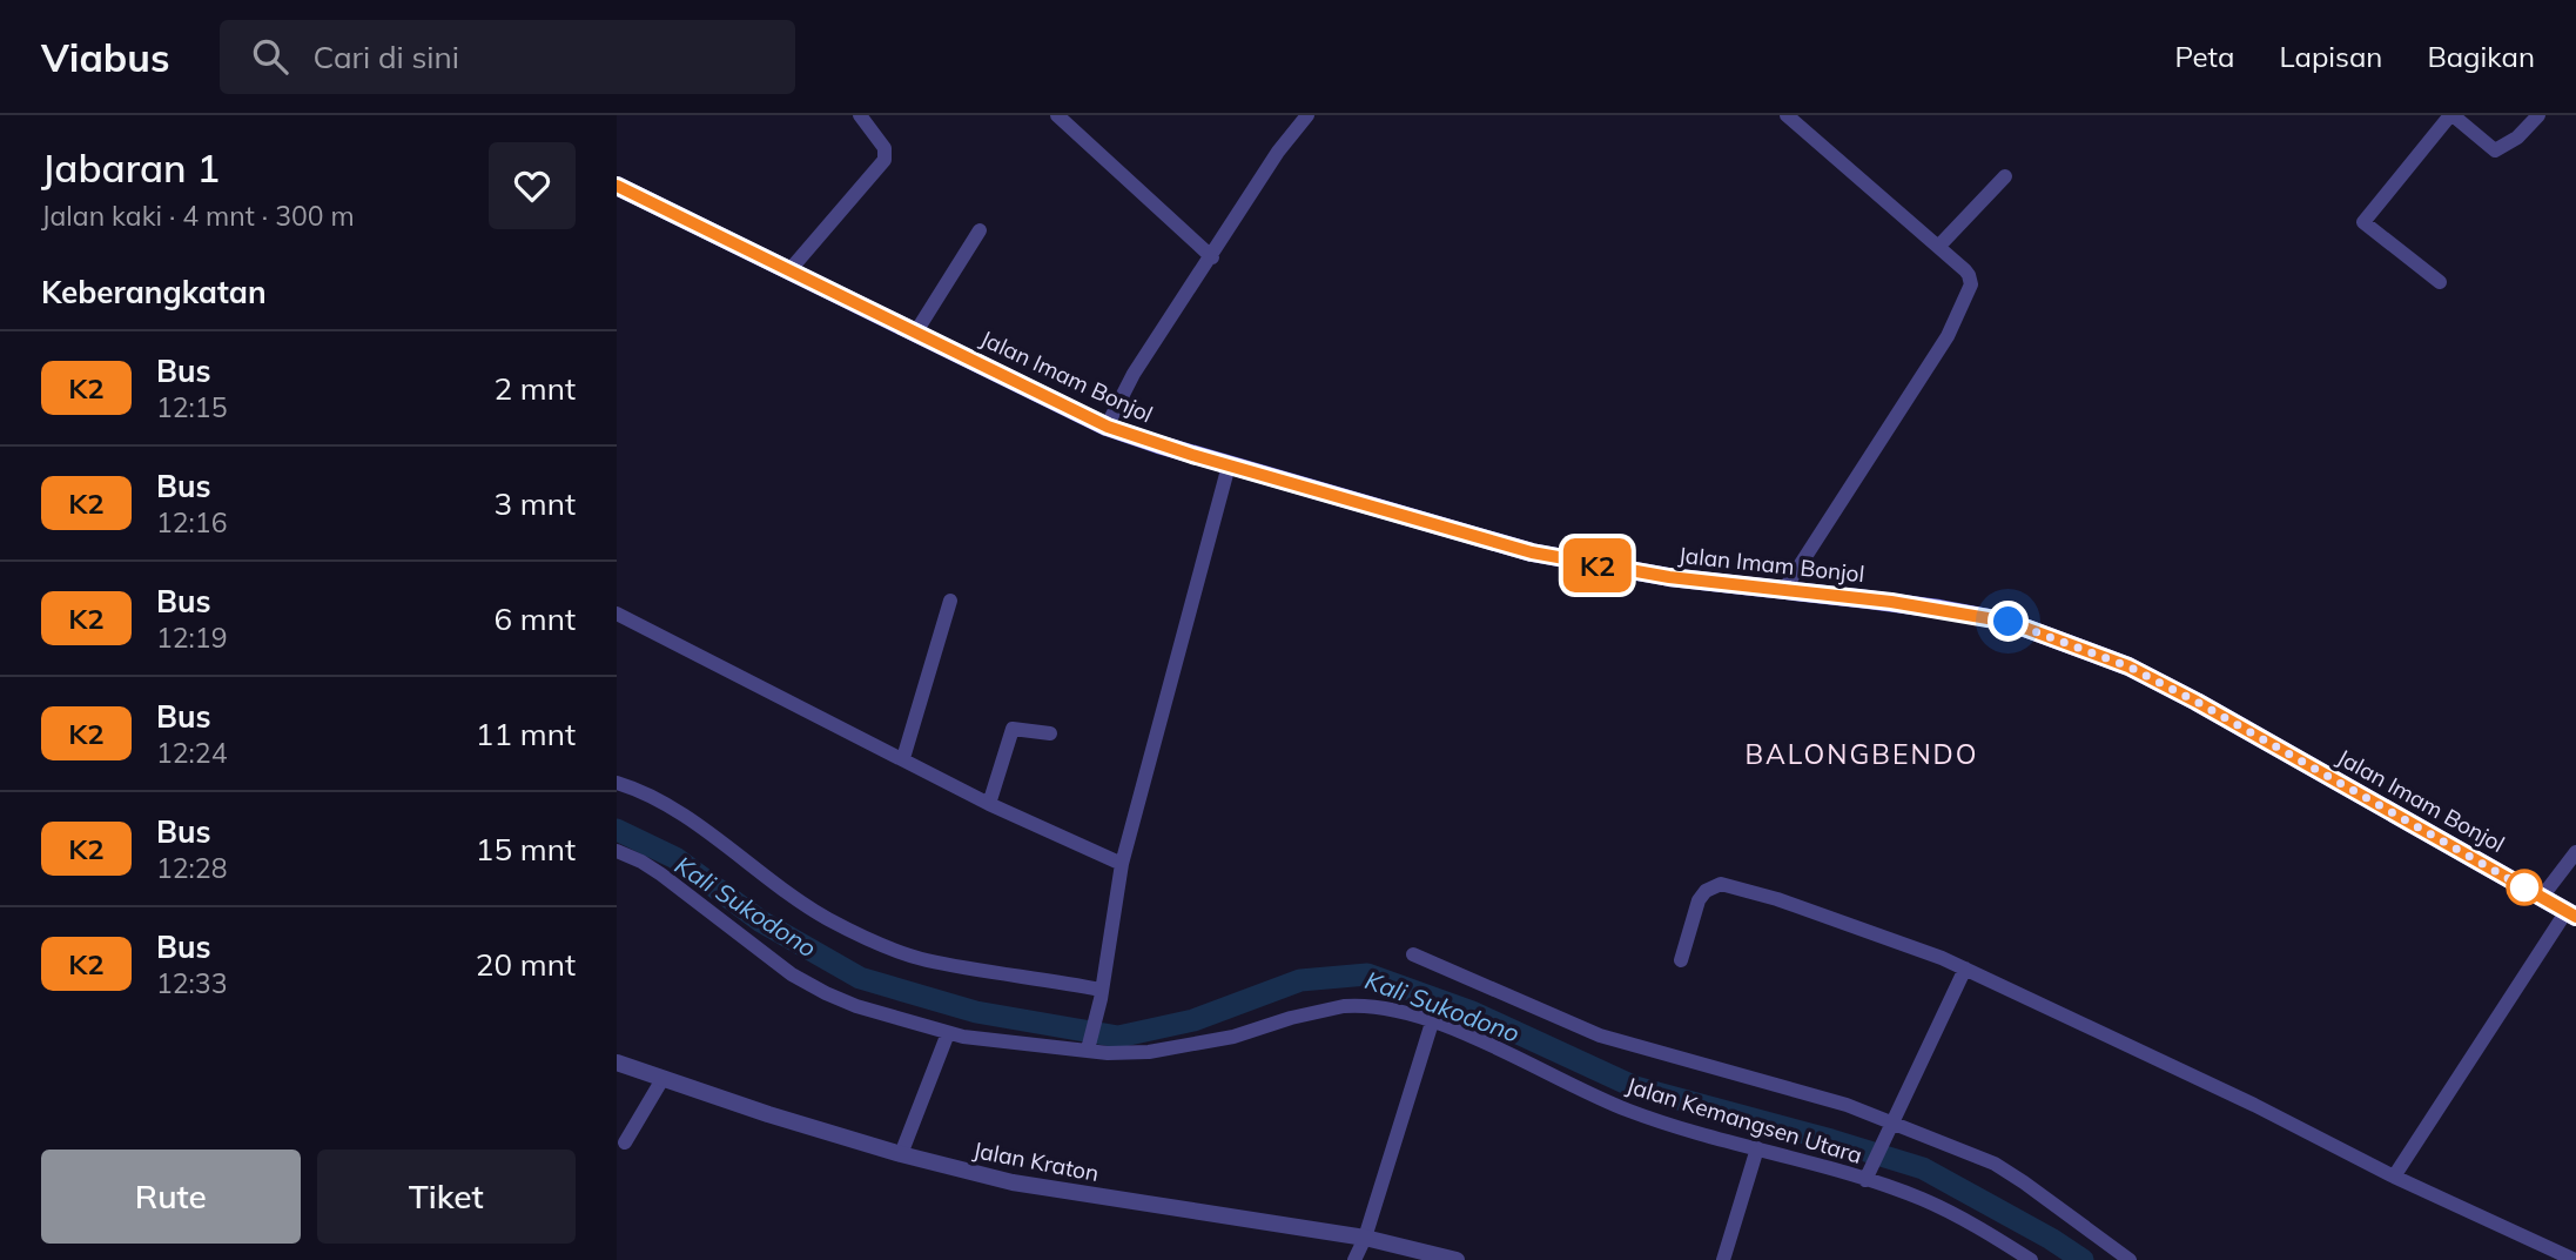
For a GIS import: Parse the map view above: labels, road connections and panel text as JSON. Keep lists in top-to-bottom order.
{
  "streets": {
    "main road": ["Jalan Imam Bonjol"],
    "street": ["Jalan Kemangsen Utara", "Jalan Kraton"]
  },
  "districts": ["BALONGBENDO"],
  "water": ["Kali Sukodono"],
  "lines": ["bus line K2"],
  "page": {
    "header": "Viabus",
    "search": "Cari di sini",
    "nav": ["Peta", "Lapisan", "Bagikan"],
    "heading": [
      ["Jabaran 1", "Jalan kaki · 4 mnt · 300 m"],
      "Keberangkatan"
    ],
    "on_map": "K2",
    "list": [
      {
        "mark": "K2",
        "name": "Bus",
        "note": "12:15",
        "value": "2 mnt"
      },
      {
        "mark": "K2",
        "name": "Bus",
        "note": "12:16",
        "value": "3 mnt"
      },
      {
        "mark": "K2",
        "name": "Bus",
        "note": "12:19",
        "value": "6 mnt"
      },
      {
        "mark": "K2",
        "name": "Bus",
        "note": "12:24",
        "value": "11 mnt"
      },
      {
        "mark": "K2",
        "name": "Bus",
        "note": "12:28",
        "value": "15 mnt"
      },
      {
        "mark": "K2",
        "name": "Bus",
        "note": "12:33",
        "value": "20 mnt"
      }
    ],
    "buttons": ["Rute", "Tiket"]
  }
}
